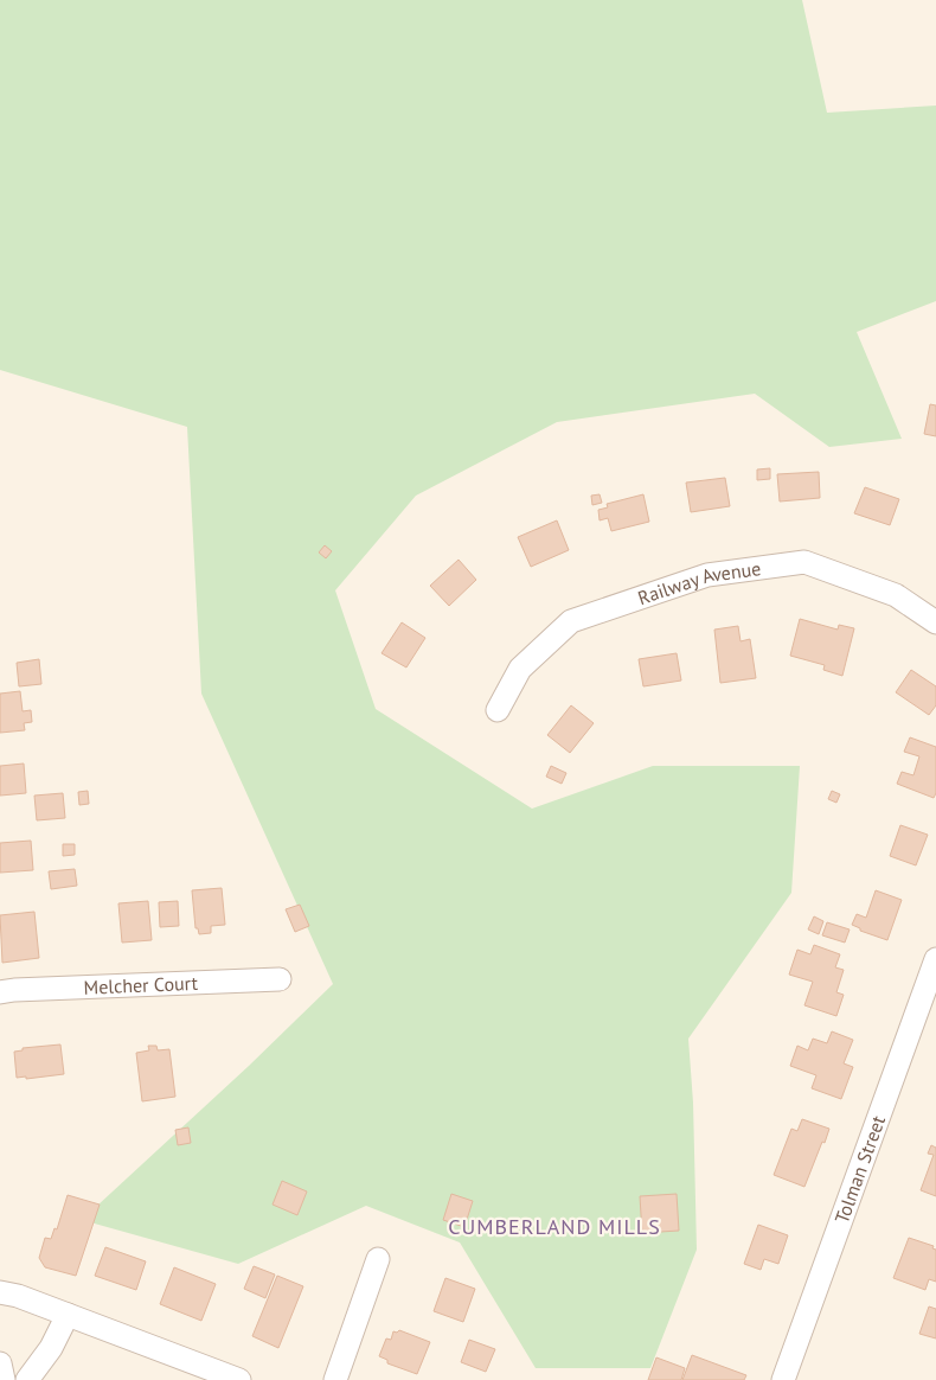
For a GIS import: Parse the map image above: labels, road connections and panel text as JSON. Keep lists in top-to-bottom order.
{
  "streets": {
    "street": ["Railway Avenue", "Melcher Court", "Tolman Street"]
  },
  "districts": ["CUMBERLAND MILLS"]
}
